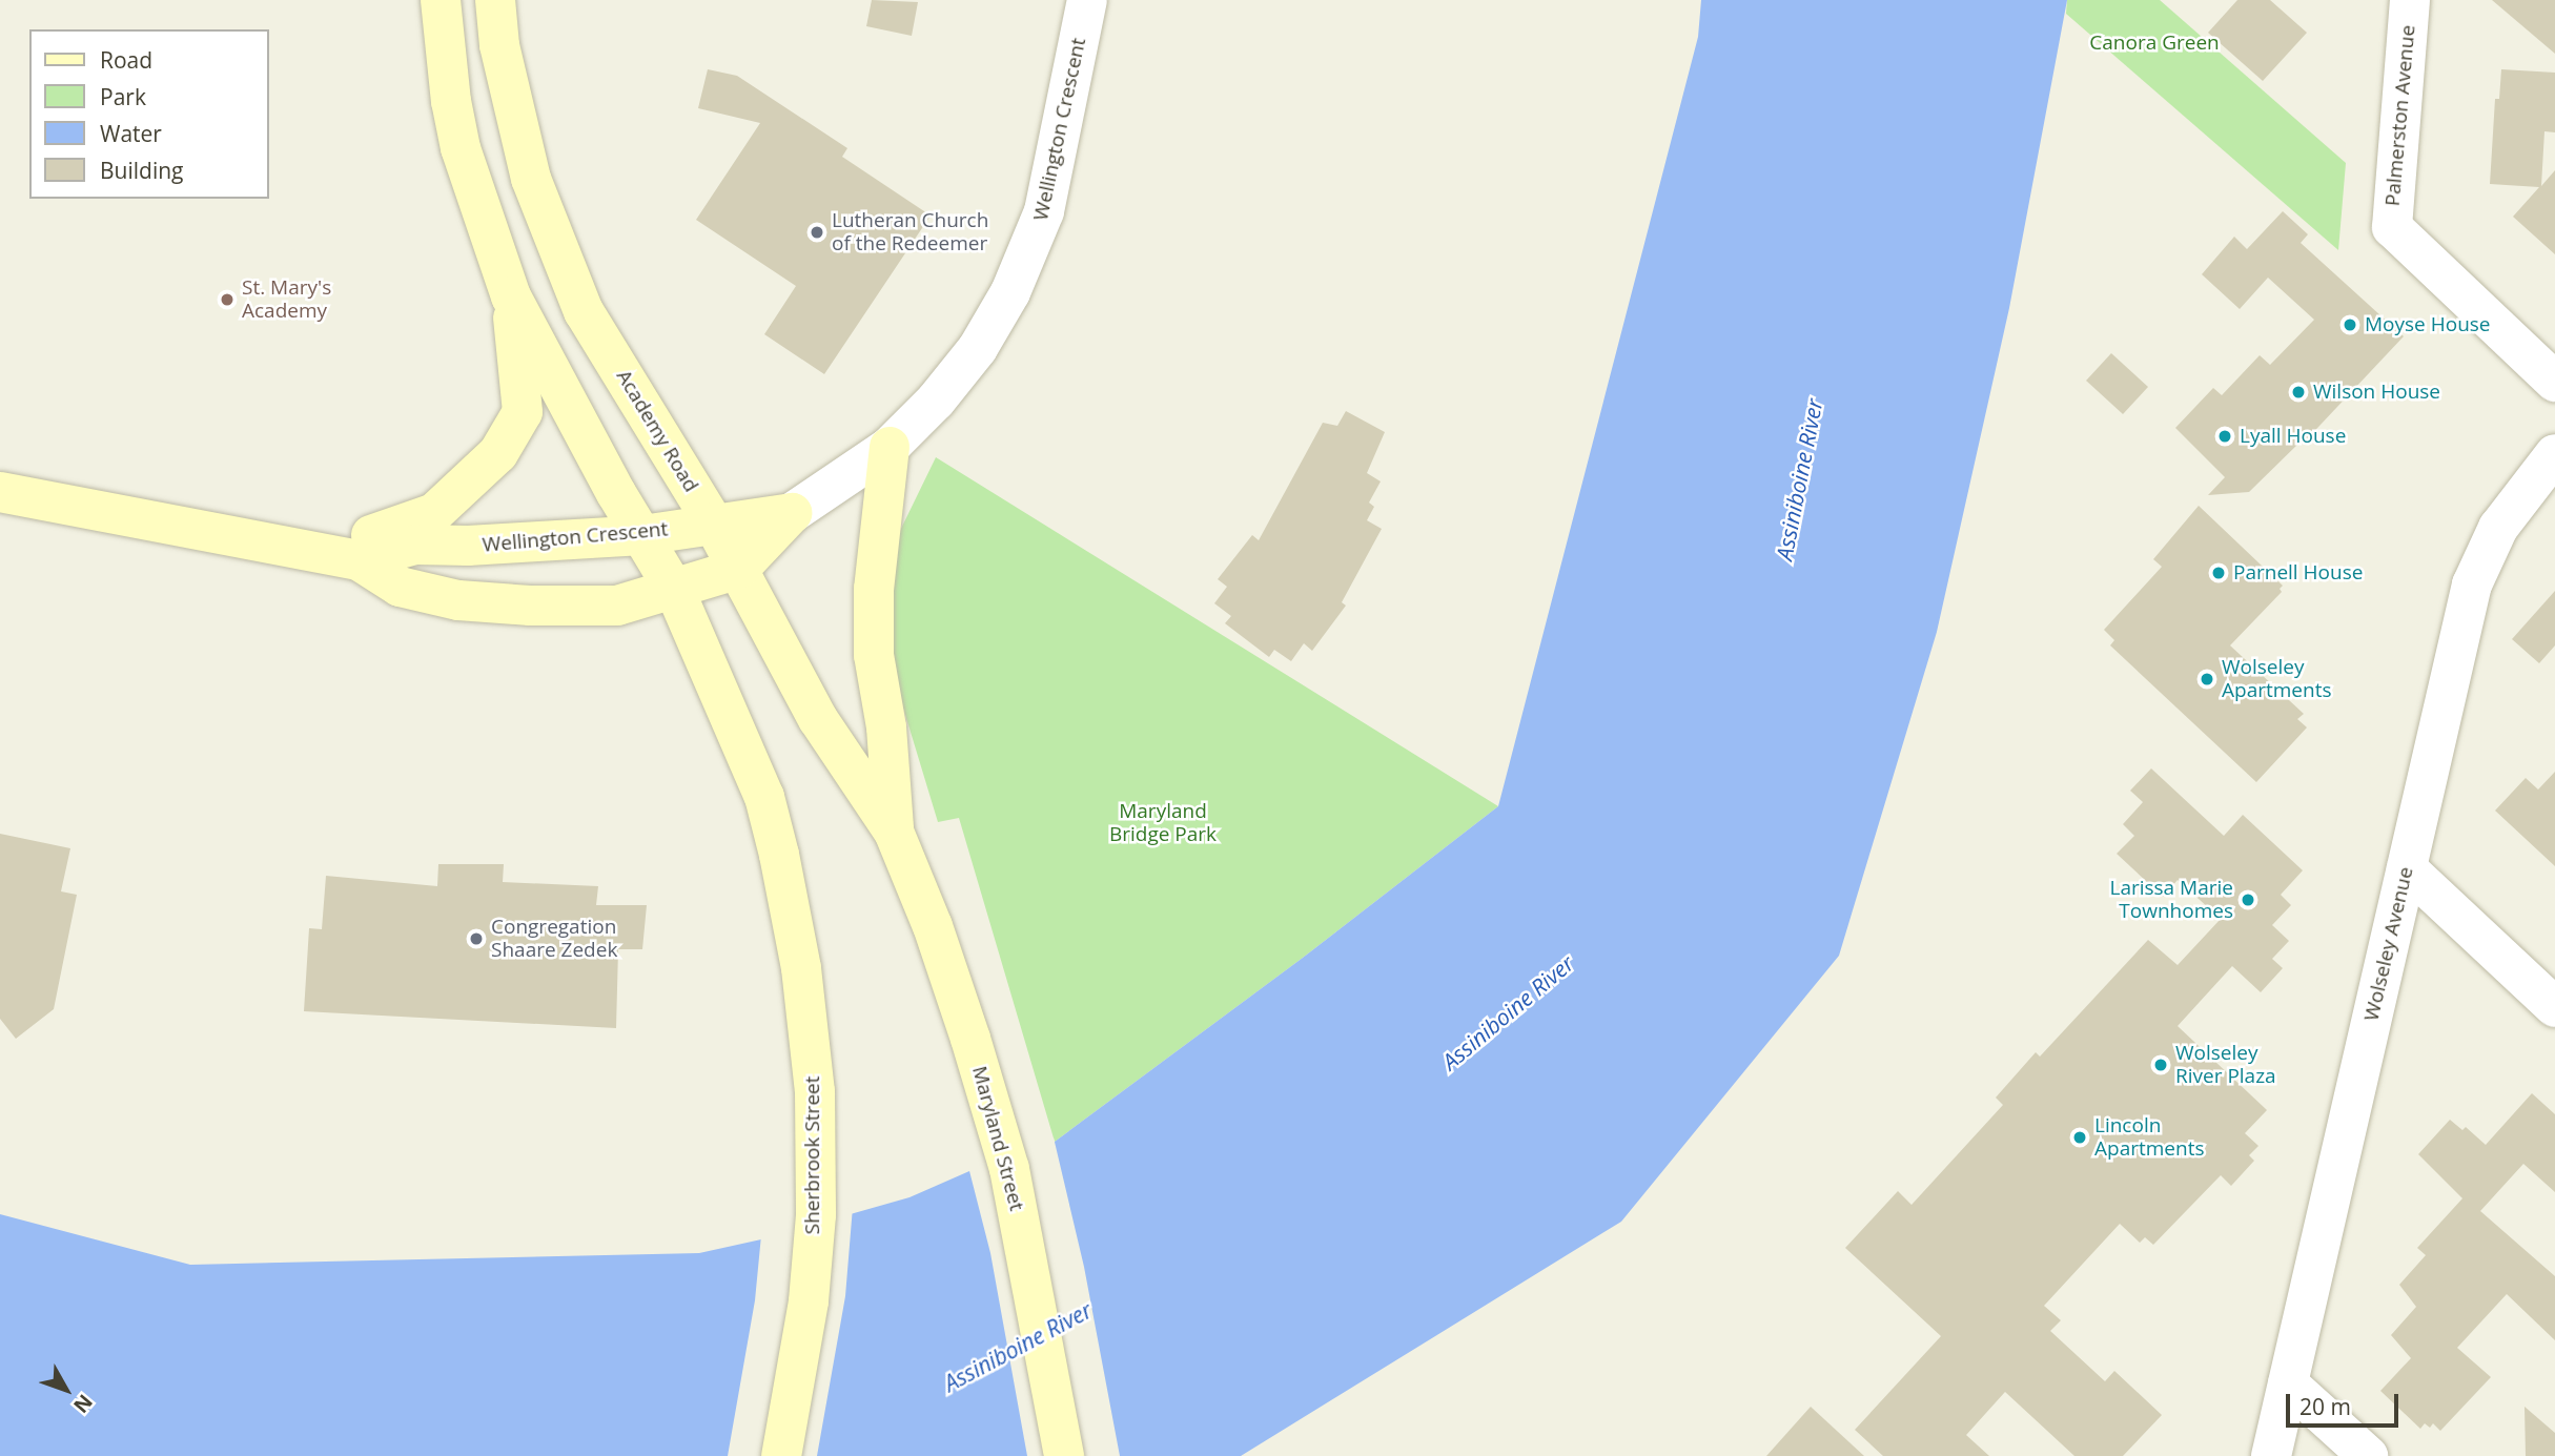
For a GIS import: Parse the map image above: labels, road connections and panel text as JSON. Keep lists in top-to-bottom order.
{
  "streets": {
    "main road": [
      "Wellington Crescent",
      "Academy Road",
      "Maryland Street",
      "Sherbrook Street"
    ],
    "street": ["Palmerston Avenue", "Wolseley Avenue"]
  },
  "crossings": [
    ["Wellington Crescent", "Academy Road"],
    ["Wellington Crescent", "Sherbrook Street"],
    ["Academy Road", "Maryland Street"]
  ],
  "water": ["Assiniboine River"],
  "parks": ["Canora Green", "Maryland Bridge Park"],
  "places": [
    "Lutheran Church of the Redeemer",
    "St. Mary's Academy",
    "Moyse House",
    "Wilson House",
    "Lyall House",
    "Parnell House",
    "Wolseley Apartments",
    "Larissa Marie Townhomes",
    "Congregation Shaare Zedek",
    "Wolseley River Plaza",
    "Lincoln Apartments"
  ],
  "legend": [
    "Road",
    "Park",
    "Water",
    "Building"
  ],
  "scale_bar": "20 m",
  "north": "bottom right"
}
